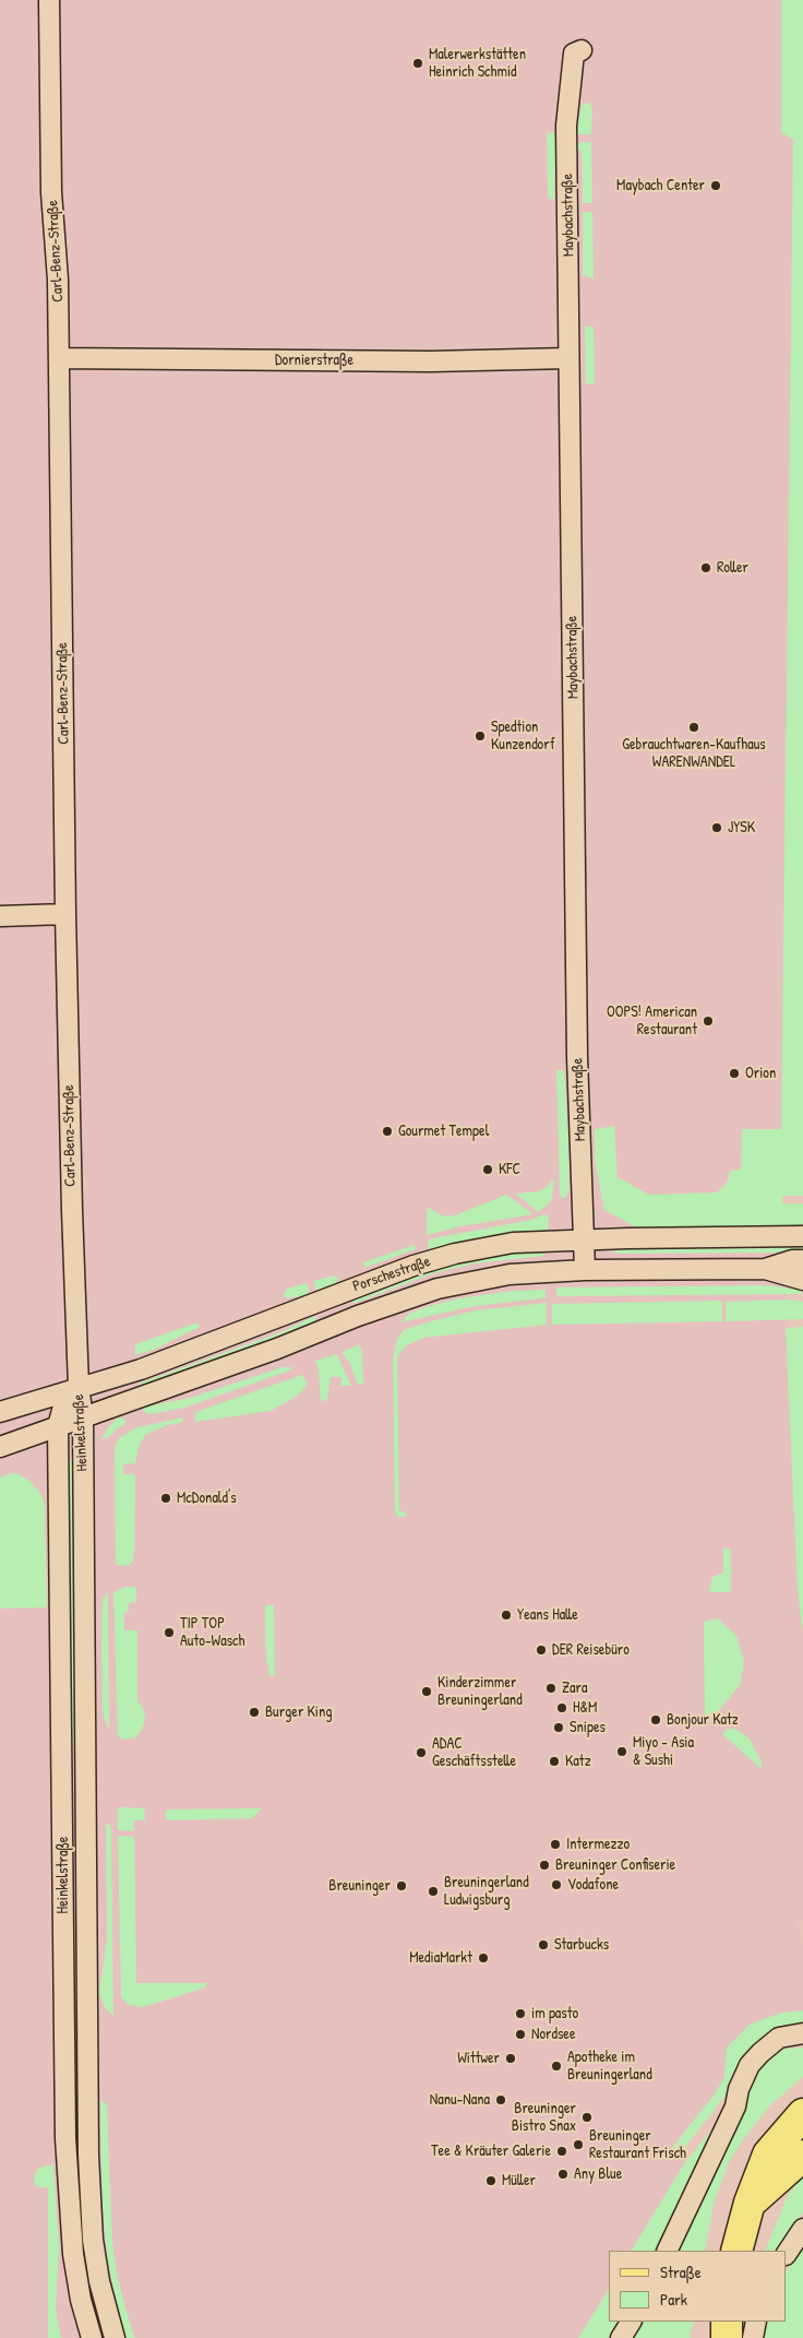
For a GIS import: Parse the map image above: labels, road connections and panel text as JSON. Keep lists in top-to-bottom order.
{
  "streets": {
    "street": [
      "Maybachstraße",
      "Carl-Benz-Straße",
      "Dornierstraße",
      "Porschestraße",
      "Heinkelstraße"
    ]
  },
  "crossings": [
    ["Maybachstraße", "Dornierstraße"],
    ["Maybachstraße", "Porschestraße"],
    ["Carl-Benz-Straße", "Dornierstraße"],
    ["Carl-Benz-Straße", "Porschestraße"],
    ["Carl-Benz-Straße", "Heinkelstraße"],
    ["Porschestraße", "Heinkelstraße"]
  ],
  "places": [
    "Malerwerkstätten Heinrich Schmid",
    "Maybach Center",
    "Roller",
    "Gebrauchtwaren-Kaufhaus WARENWANDEL",
    "Spedtion Kunzendorf",
    "JYSK",
    "OOPS! American Restaurant",
    "Orion",
    "Gourmet Tempel",
    "KFC",
    "McDonald's",
    "Yeans Halle",
    "TIP TOP Auto-Wasch",
    "DER Reisebüro",
    "Zara",
    "Kinderzimmer Breuningerland",
    "H&M",
    "Burger King",
    "Bonjour Katz",
    "Snipes",
    "Miyo - Asia & Sushi",
    "ADAC Geschäftsstelle",
    "Katz",
    "Intermezzo",
    "Breuninger Confiserie",
    "Vodafone",
    "Breuninger",
    "Breuningerland Ludwigsburg",
    "Starbucks",
    "MediaMarkt",
    "im pasto",
    "Nordsee",
    "Wittwer",
    "Apotheke im Breuningerland",
    "Nanu-Nana",
    "Breuninger Bistro Snax",
    "Breuninger Restaurant Frisch",
    "Tee & Kräuter Galerie",
    "Any Blue",
    "Müller"
  ],
  "legend": ["Straße", "Park"]
}
